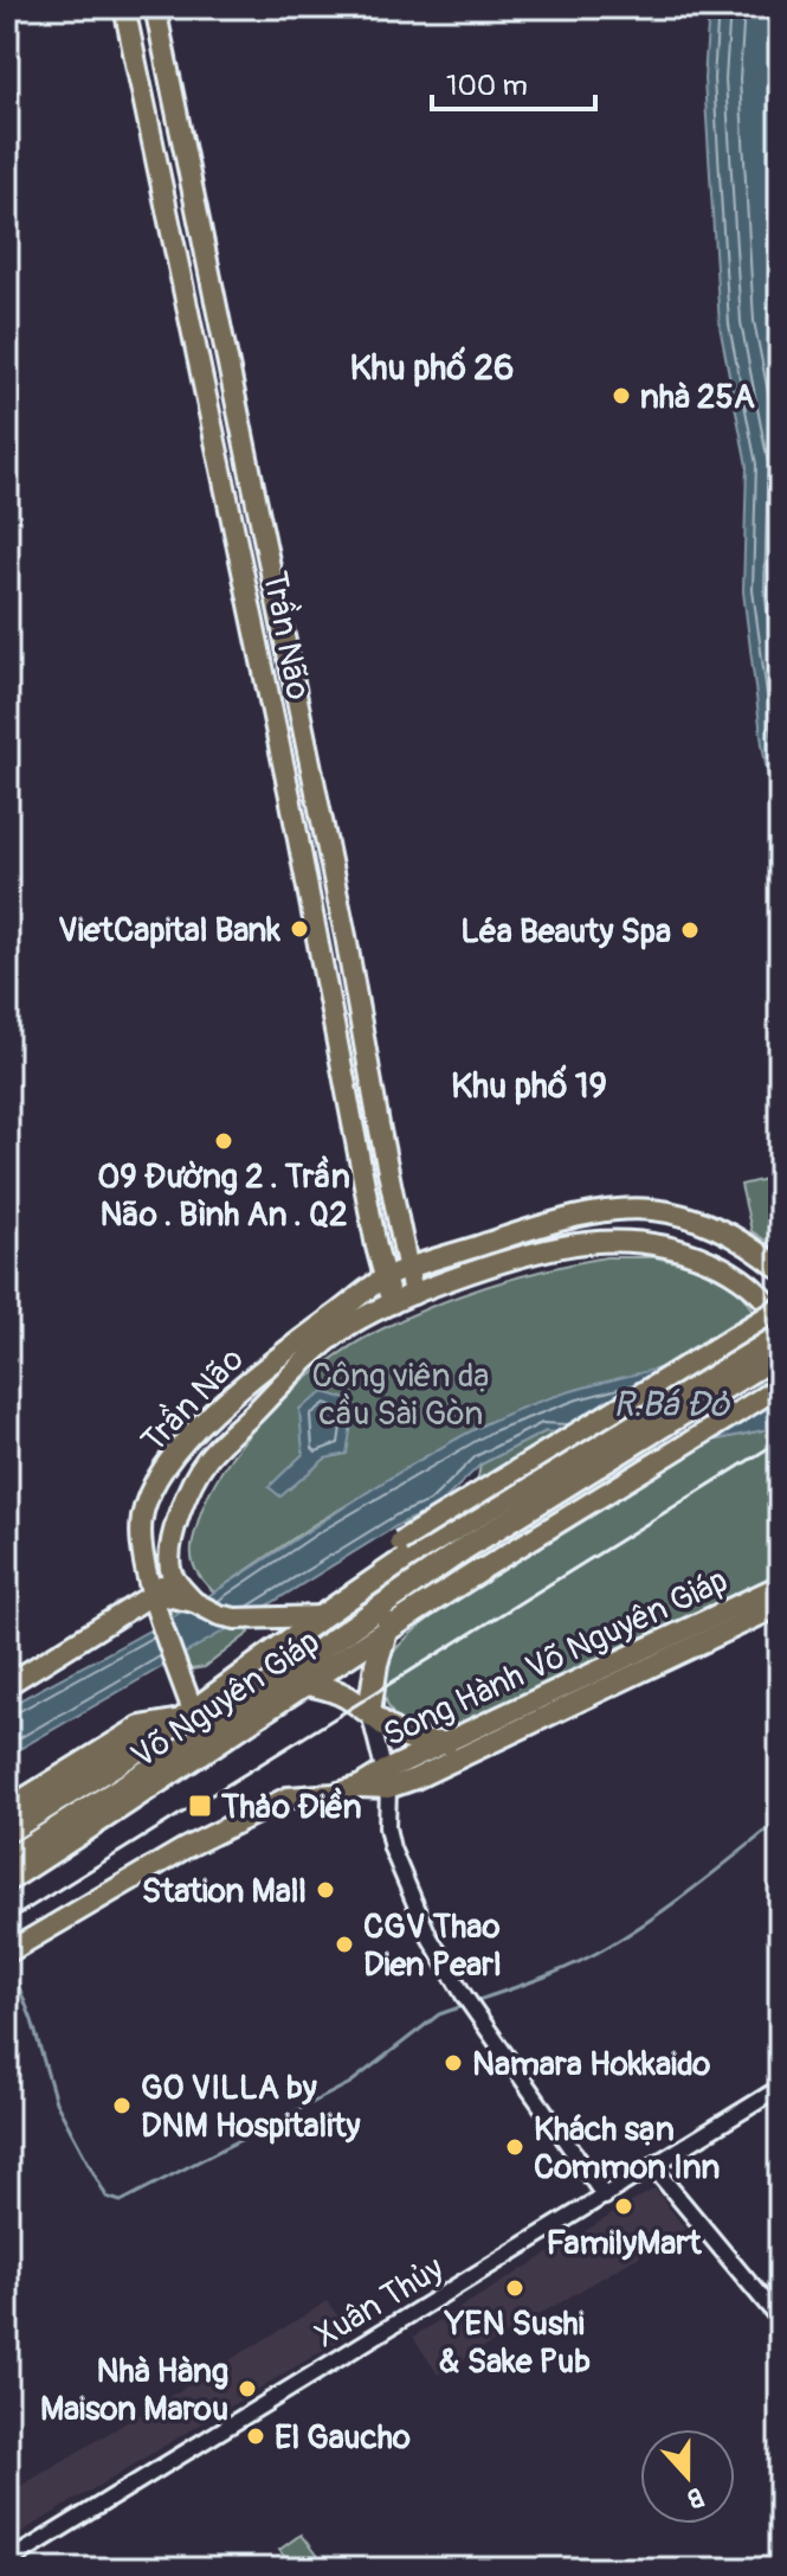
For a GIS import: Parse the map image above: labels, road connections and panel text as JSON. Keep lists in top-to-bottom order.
{
  "streets": {
    "highway": ["Võ Nguyên Giáp"],
    "main road": ["Trần Não", "Song Hành Võ Nguyên Giáp"],
    "street": ["Xuân Thủy"]
  },
  "crossings": [
    ["Trần Não", "Võ Nguyên Giáp"]
  ],
  "districts": ["Khu phố 26", "Khu phố 19"],
  "water": ["R.Bá Đỏ"],
  "parks": ["Công viên dạ cầu Sài Gòn"],
  "places": {
    "other": [
      "nhà 25A",
      "VietCapital Bank",
      "Léa Beauty Spa",
      "09 Đường 2 . Trần Não . Bình An . Q2",
      "Station Mall",
      "CGV Thao Dien Pearl",
      "Namara Hokkaido",
      "GO VILLA by DNM Hospitality",
      "Khách sạn Common Inn",
      "FamilyMart",
      "YEN Sushi & Sake Pub",
      "Nhà Hàng Maison Marou",
      "El Gaucho"
    ],
    "transit": ["Thảo Điền"]
  },
  "scale_bar": "100 m",
  "north": "bottom"
}
